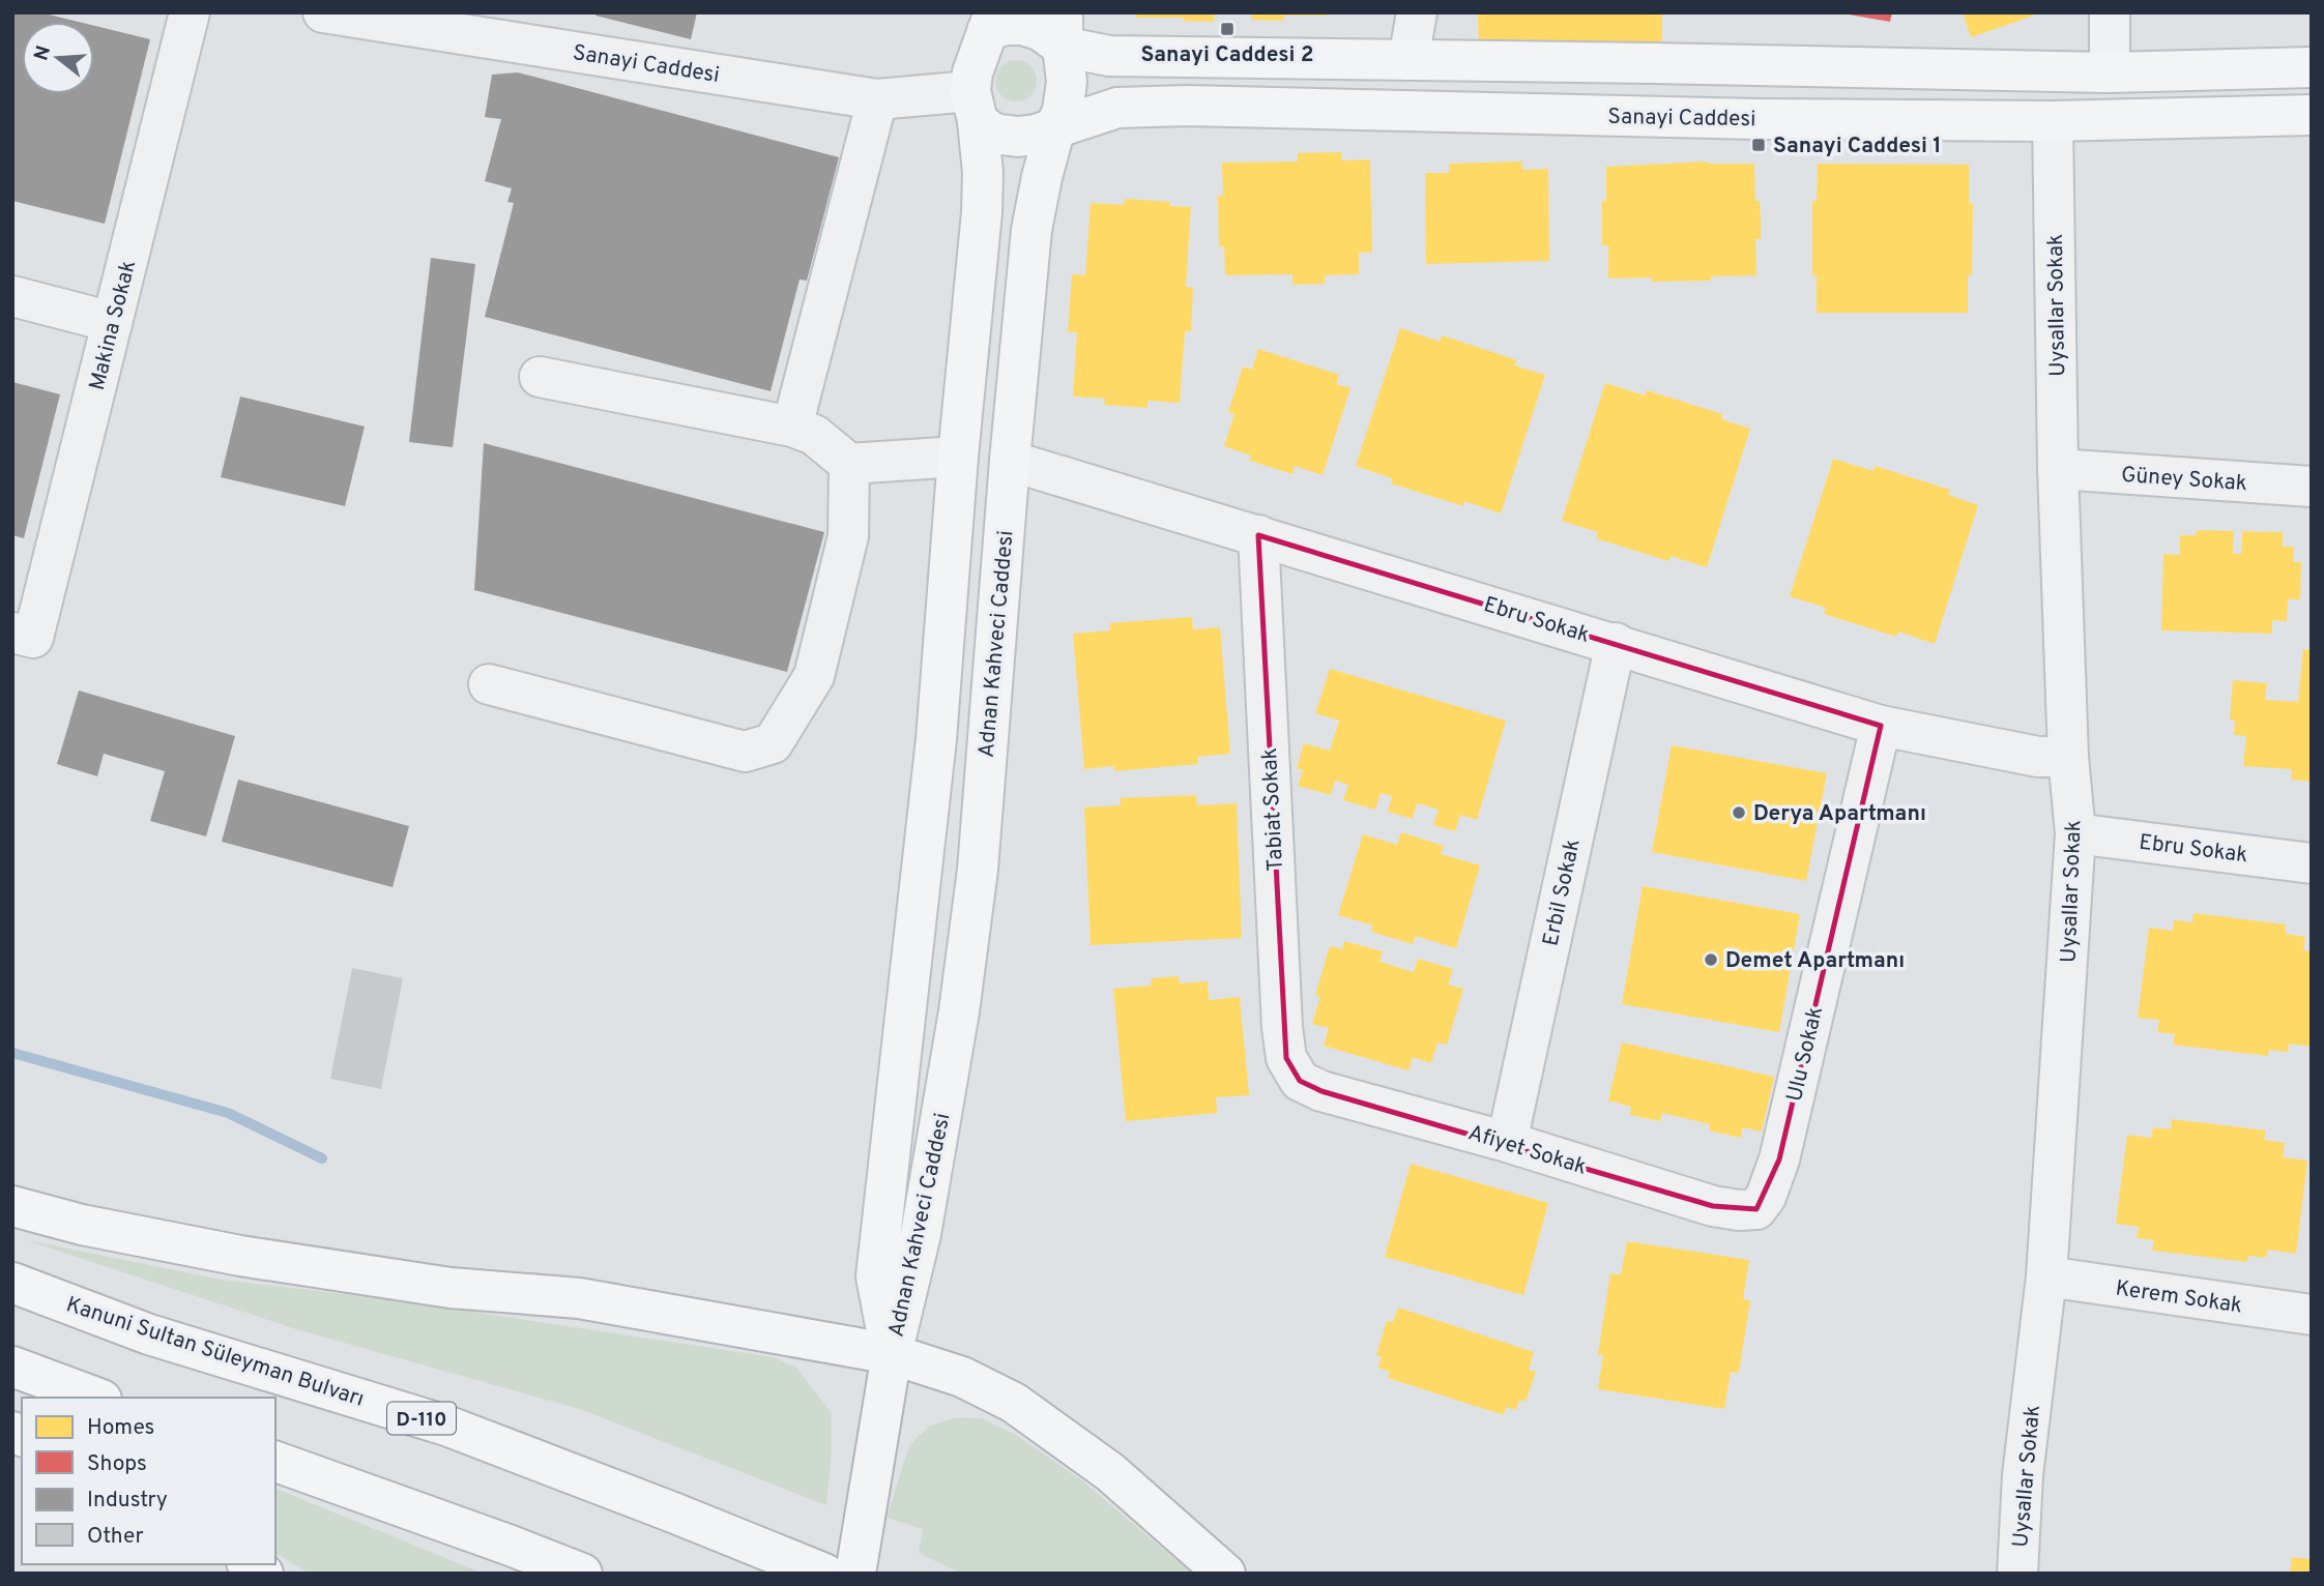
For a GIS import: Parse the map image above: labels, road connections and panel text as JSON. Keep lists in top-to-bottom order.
{
  "streets": {
    "main road": [
      "Sanayi Caddesi",
      "Adnan Kahveci Caddesi",
      "Kanuni Sultan Süleyman Bulvarı",
      "D-110"
    ],
    "street": [
      "Uysallar Sokak",
      "Makina Sokak",
      "Güney Sokak",
      "Ebru Sokak",
      "Tabiat Sokak",
      "Erbil Sokak",
      "Ulu Sokak",
      "Afiyet Sokak",
      "Kerem Sokak"
    ]
  },
  "crossings": [
    ["Sanayi Caddesi", "Uysallar Sokak"],
    ["Sanayi Caddesi", "Adnan Kahveci Caddesi"],
    ["Uysallar Sokak", "Güney Sokak"],
    ["Uysallar Sokak", "Ebru Sokak"],
    ["Uysallar Sokak", "Kerem Sokak"],
    ["Ebru Sokak", "Adnan Kahveci Caddesi"],
    ["Ebru Sokak", "Tabiat Sokak"],
    ["Ebru Sokak", "Erbil Sokak"],
    ["Ebru Sokak", "Ulu Sokak"],
    ["Tabiat Sokak", "Afiyet Sokak"],
    ["Erbil Sokak", "Afiyet Sokak"],
    ["Ulu Sokak", "Afiyet Sokak"]
  ],
  "places": {
    "transit": ["Sanayi Caddesi 2", "Sanayi Caddesi 1"],
    "other": ["Derya Apartmanı", "Demet Apartmanı"]
  },
  "legend": [
    "Homes",
    "Shops",
    "Industry",
    "Other"
  ],
  "north": "left"
}
